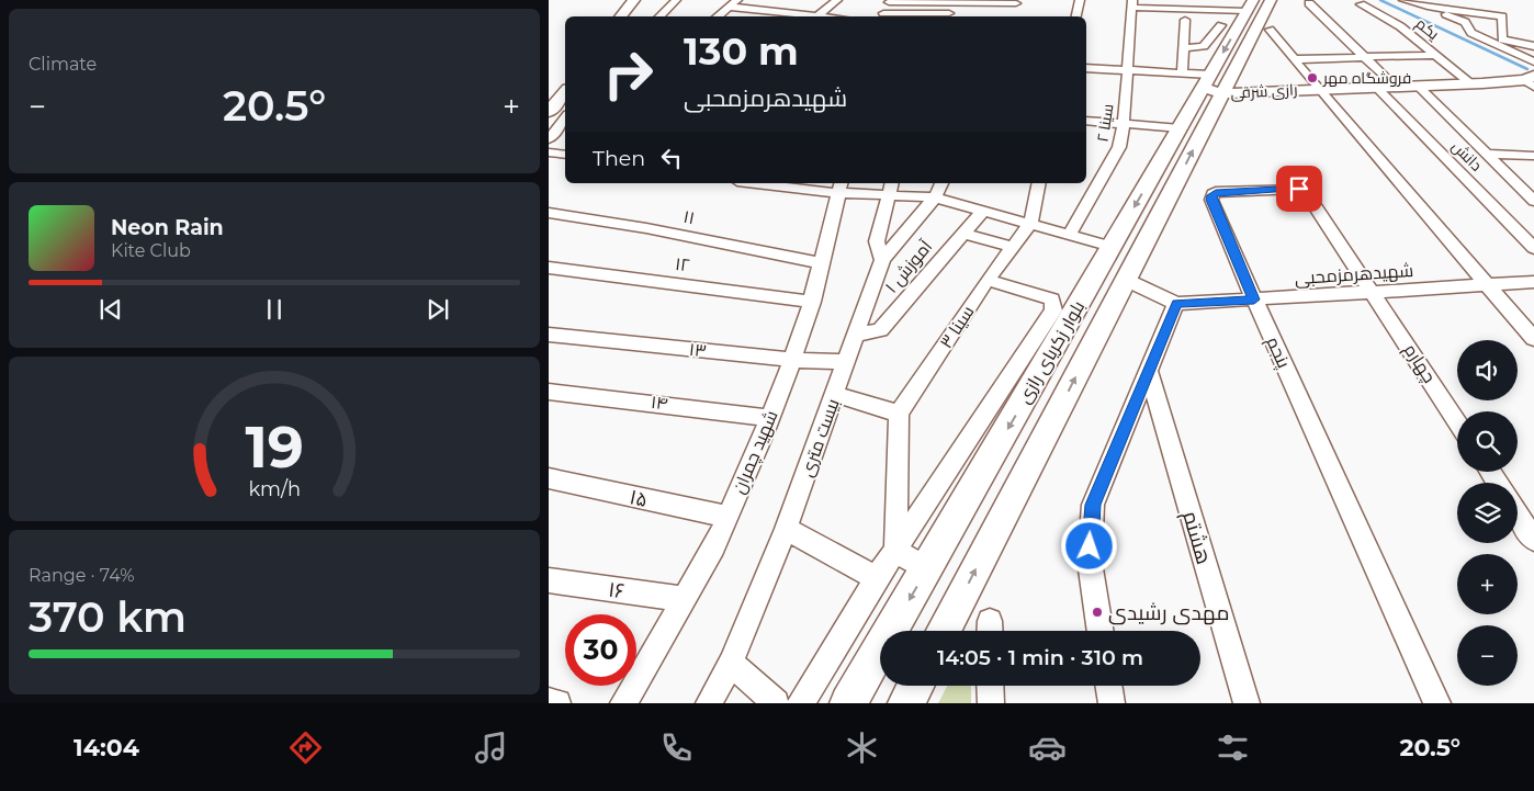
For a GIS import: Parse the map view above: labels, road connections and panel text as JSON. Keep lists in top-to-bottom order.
{
  "streets": {
    "main road": ["رازی شرقی", "بلوار زکریای رازی"],
    "street": [
      "یکم",
      "سینا ۲",
      "دانش",
      "۱۱",
      "۱۲",
      "آموزش ۱",
      "شهیدهرمزمحبی",
      "سینا ۳",
      "۱۳",
      "پنجم",
      "چهارم",
      "۱۴",
      "بیست متری",
      "شهید چمران",
      "۱۵",
      "هشتم",
      "۱۶"
    ]
  },
  "crossings": [
    ["یکم", "رازی شرقی"],
    ["رازی شرقی", "دانش"],
    ["رازی شرقی", "بلوار زکریای رازی"],
    ["۱۱", "شهید چمران"],
    ["۱۲", "شهید چمران"],
    ["آموزش ۱", "بیست متری"],
    ["شهیدهرمزمحبی", "پنجم"],
    ["شهیدهرمزمحبی", "چهارم"],
    ["۱۳", "بیست متری"],
    ["۱۳", "شهید چمران"],
    ["پنجم", "چهارم"],
    ["۱۴", "شهید چمران"],
    ["شهید چمران", "۱۵"],
    ["شهید چمران", "۱۶"]
  ],
  "places": ["فروشگاه مهر", "مهدی رشیدی"],
  "page": {
    "tile": [
      "Climate",
      ["Range · 74%", "370 km"]
    ],
    "turn": ["130 m", "شهیدهرمزمحبی"],
    "heat": ["−", "20.5°", "+"],
    "then": "Then",
    "song": ["Neon Rain", "Kite Club"],
    "map_buttons": ["+", "−"],
    "limit": "30",
    "trip": "14:05 · 1 min · 310 m",
    "tabs": ["14:04", "20.5°"],
    "gauge": ["19", "km/h"]
  }
}
